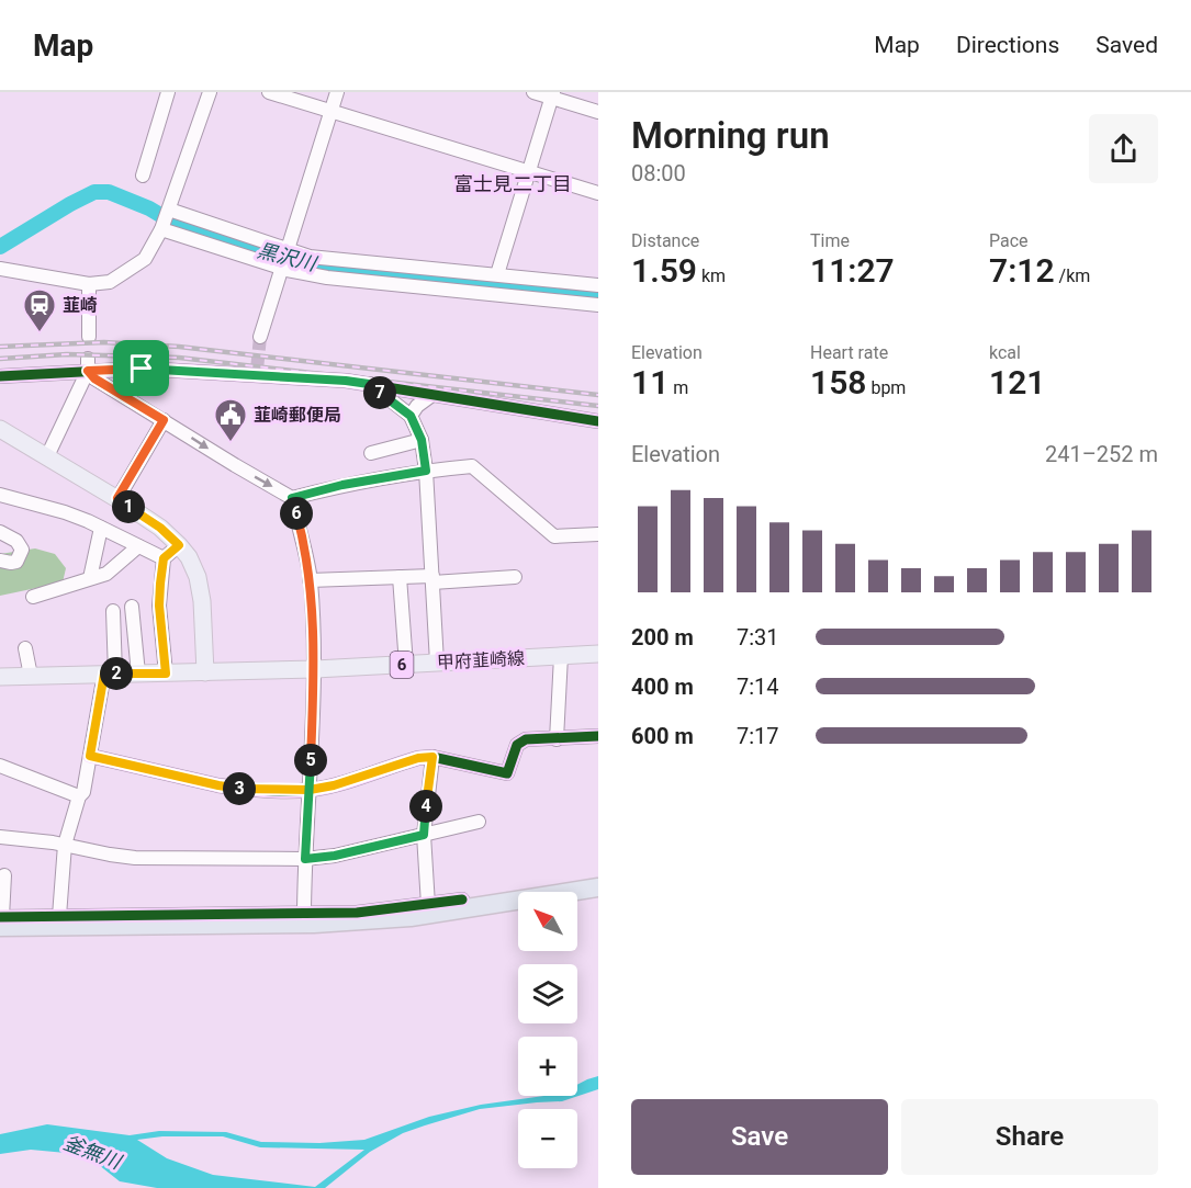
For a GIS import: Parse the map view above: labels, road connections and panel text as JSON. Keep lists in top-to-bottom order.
{
  "streets": {
    "main road": ["甲府韮崎線", "6"]
  },
  "districts": ["富士見二丁目"],
  "water": ["黒沢川", "釜無川"],
  "places": {
    "station": ["韮崎"],
    "public building": ["韮崎郵便局"]
  },
  "north": "top left",
  "page": {
    "header": "Map",
    "nav": ["Map", "Directions", "Saved"],
    "heading": ["Morning run", "08:00"],
    "stats": [
      ["Distance", "1.59 km"],
      ["Time", "11:27"],
      ["Pace", "7:12 /km"],
      ["Elevation", "11 m"],
      ["Heart rate", "158 bpm"],
      ["kcal", "121"]
    ],
    "pins": [
      "7",
      "1",
      "6",
      "2",
      "5",
      "3",
      "4"
    ],
    "chart": ["Elevation", "241–252 m"],
    "list": [
      {
        "name": "200 m",
        "note": "7:31"
      },
      {
        "name": "400 m",
        "note": "7:14"
      },
      {
        "name": "600 m",
        "note": "7:17"
      }
    ],
    "map_buttons": ["+", "−"],
    "buttons": ["Save", "Share"]
  }
}
